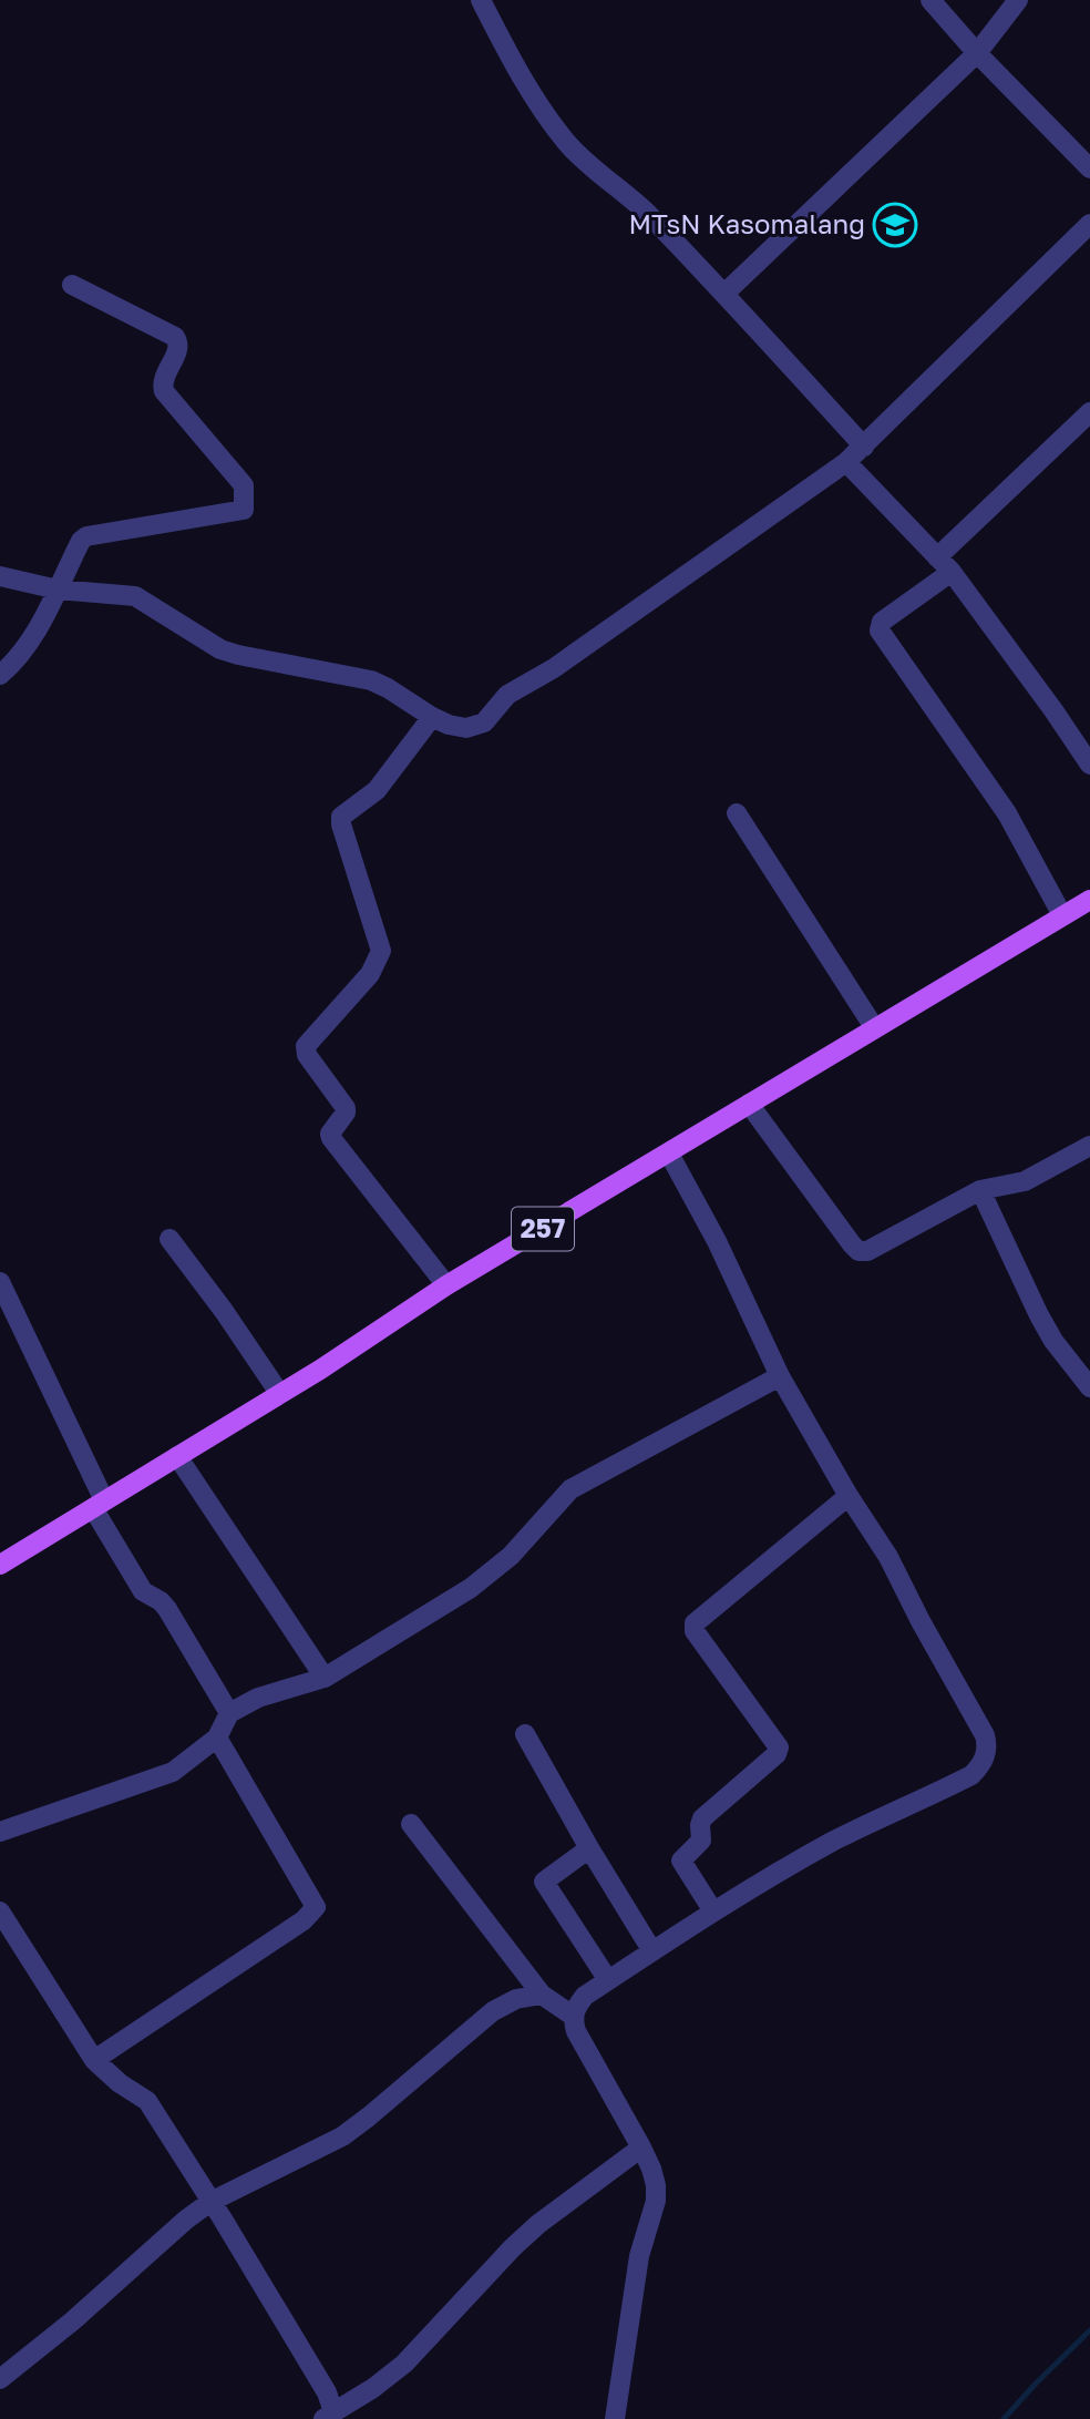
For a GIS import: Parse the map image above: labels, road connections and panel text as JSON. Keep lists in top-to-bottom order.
{
  "streets": {
    "main road": ["257"]
  },
  "places": {
    "school or university": ["MTsN Kasomalang"]
  }
}
